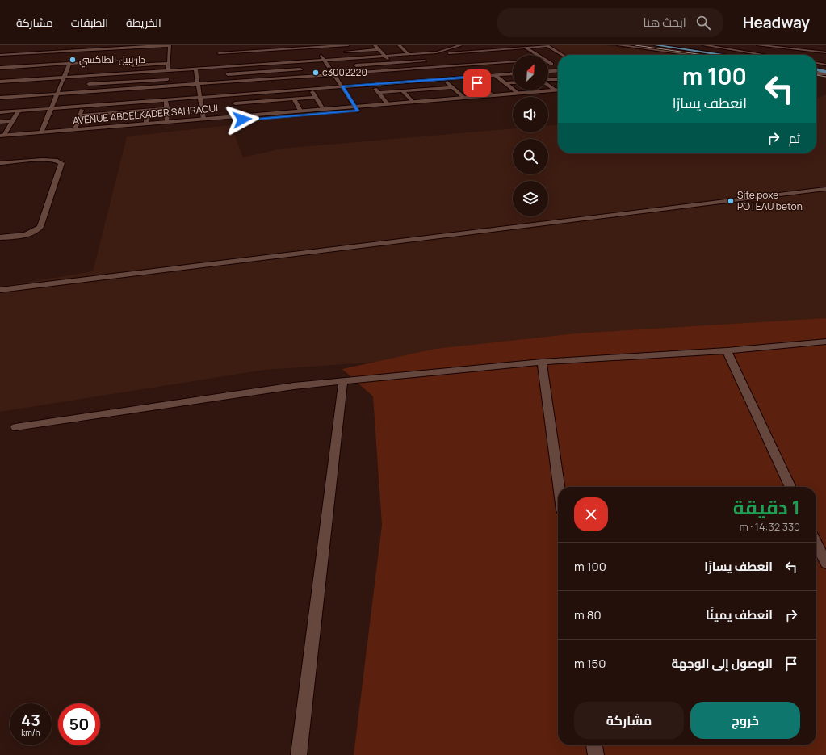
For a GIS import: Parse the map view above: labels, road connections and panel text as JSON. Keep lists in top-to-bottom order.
{
  "streets": {
    "street": ["AVENUE ABDELKADER SAHRAOUI"]
  },
  "places": ["دار نبيل الطاكسي", "c3002220", "Site poxe POTEAU beton"],
  "north": "top right",
  "page": {
    "header": "Headway",
    "search": "ابحث هنا",
    "nav": ["الخريطة", "الطبقات", "مشاركة"],
    "turn": ["100 m", "انعطف يسارًا"],
    "then": "ثم",
    "heading": ["1 دقيقة", "330 m · 14:32"],
    "list": [
      {
        "name": "انعطف يسارًا",
        "value": "100 m"
      },
      {
        "name": "انعطف يمينًا",
        "value": "80 m"
      },
      {
        "name": "الوصول إلى الوجهة",
        "value": "150 m"
      }
    ],
    "buttons": ["خروج", "مشاركة"],
    "speed": "43 km/h",
    "limit": "50"
  }
}
